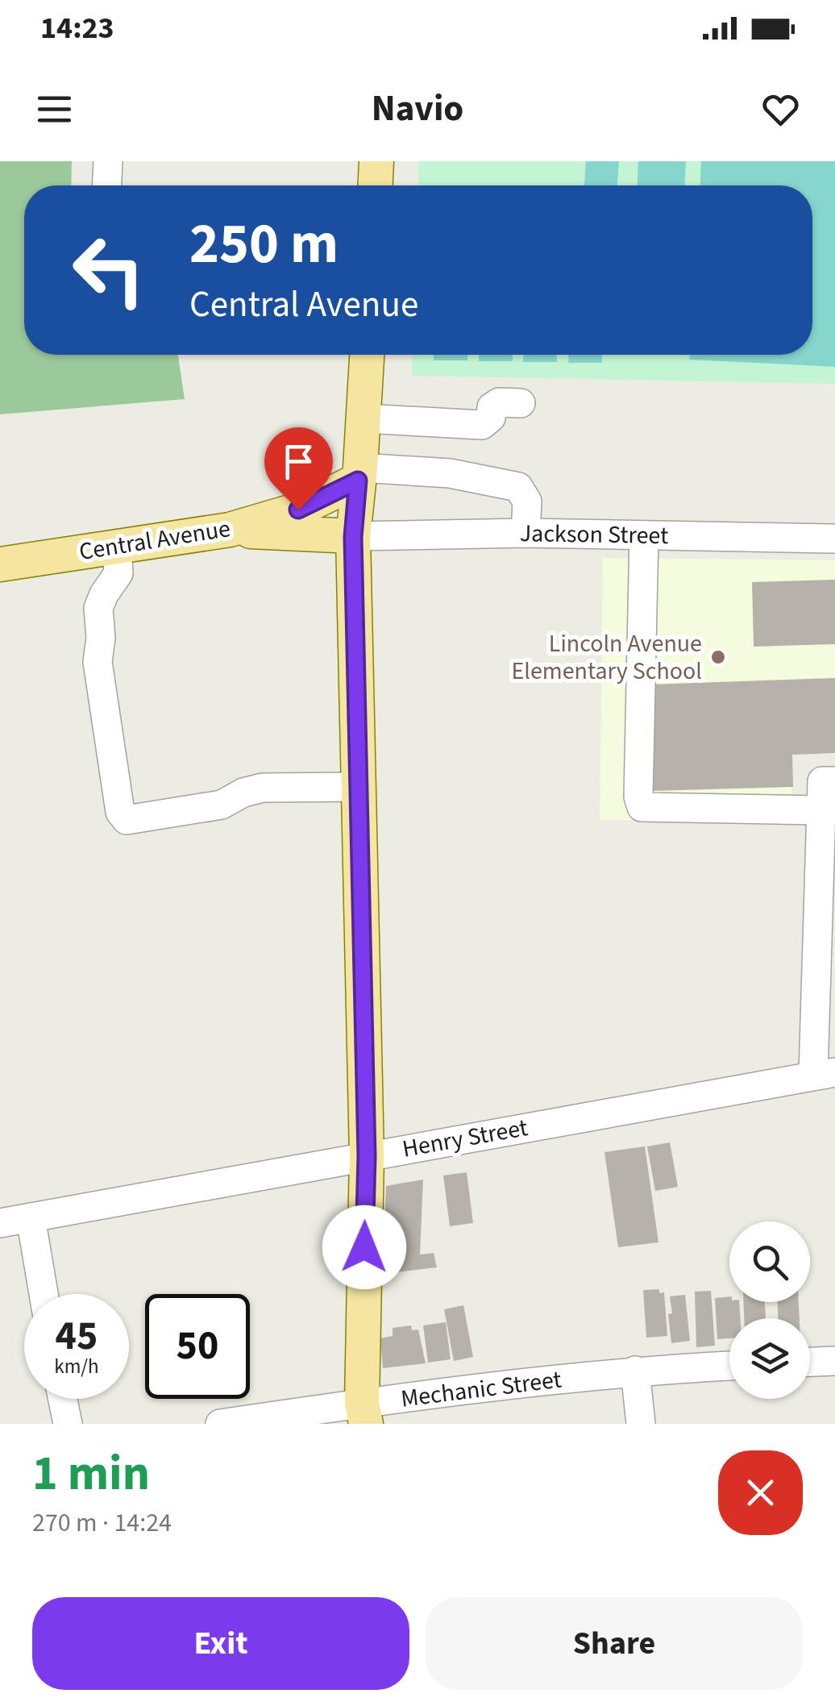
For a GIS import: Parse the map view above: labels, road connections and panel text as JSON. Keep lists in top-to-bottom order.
{
  "streets": {
    "main road": ["Central Avenue"],
    "street": ["Jackson Street", "Henry Street", "Mechanic Street"]
  },
  "places": ["Lincoln Avenue Elementary School"],
  "page": {
    "status": "14:23",
    "header": "Navio",
    "turn": ["250 m", "Central Avenue"],
    "speed": "45 km/h",
    "limit": "50",
    "heading": ["1 min", "270 m · 14:24"],
    "buttons": ["Exit", "Share"]
  }
}
